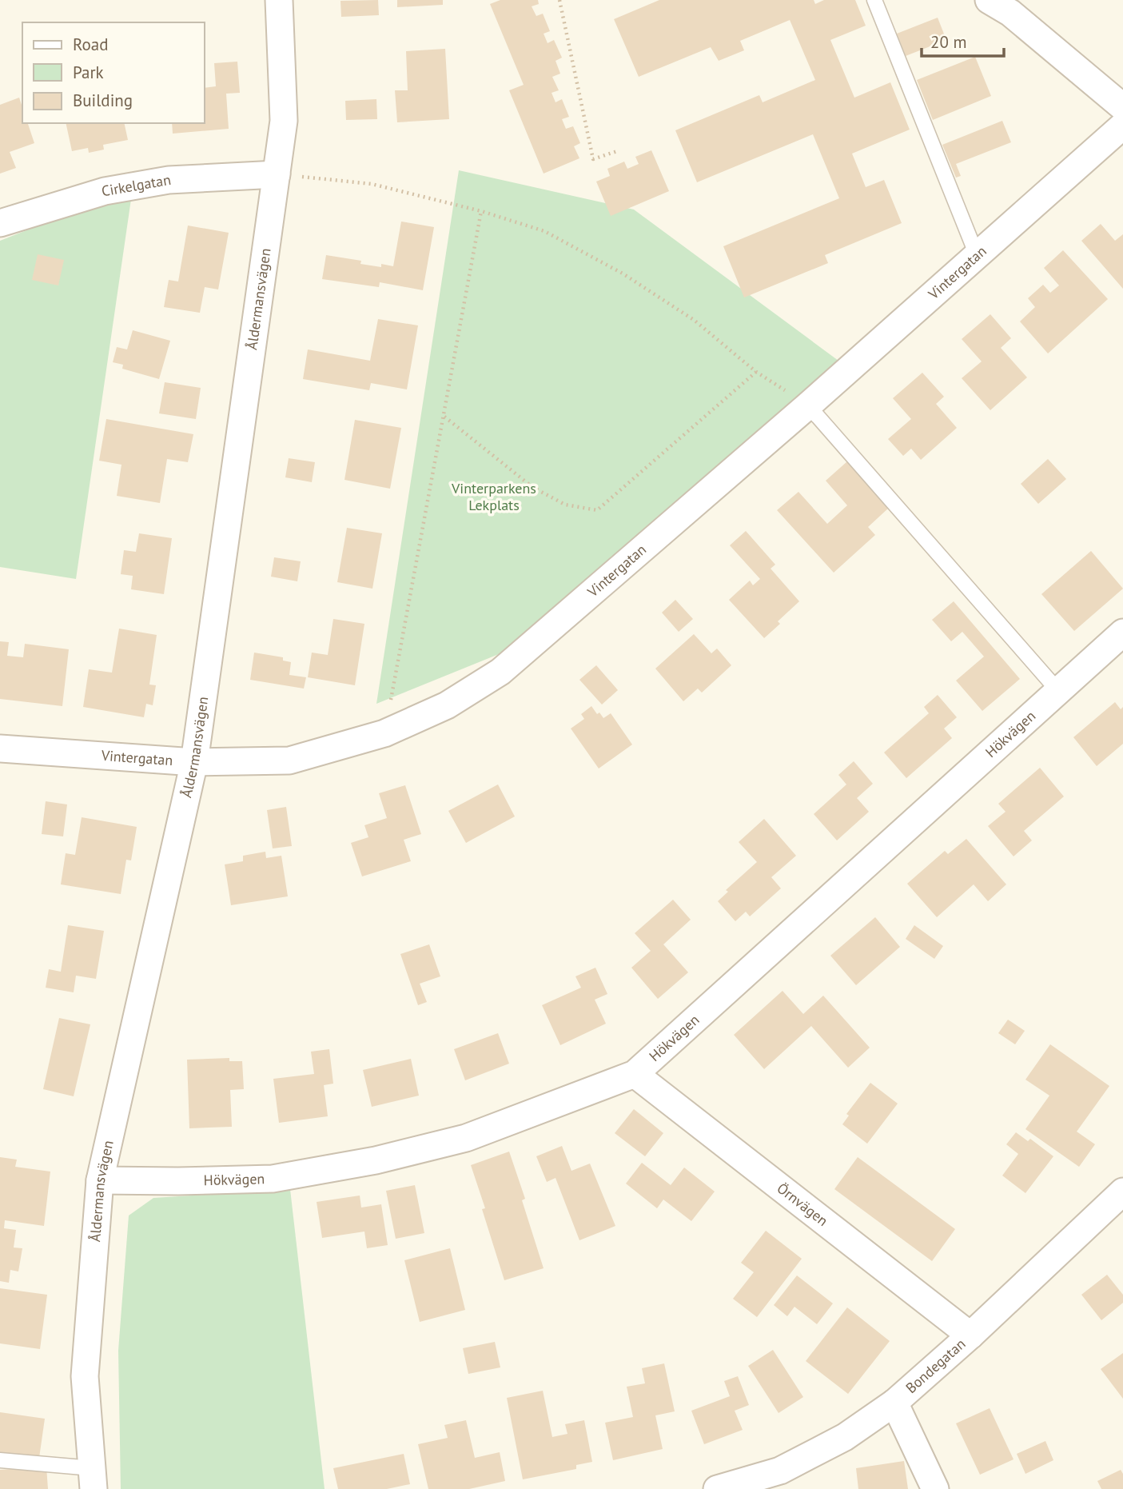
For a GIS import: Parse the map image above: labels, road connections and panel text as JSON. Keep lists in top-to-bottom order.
{
  "streets": {
    "street": [
      "Cirkelgatan",
      "Vintergatan",
      "Åldermansvägen",
      "Hökvägen",
      "Örnvägen",
      "Bondegatan"
    ]
  },
  "crossings": [
    ["Cirkelgatan", "Åldermansvägen"],
    ["Vintergatan", "Åldermansvägen"],
    ["Åldermansvägen", "Hökvägen"],
    ["Hökvägen", "Örnvägen"],
    ["Örnvägen", "Bondegatan"]
  ],
  "parks": ["Vinterparkens Lekplats"],
  "legend": ["Road", "Park", "Building"],
  "scale_bar": "20 m"
}
